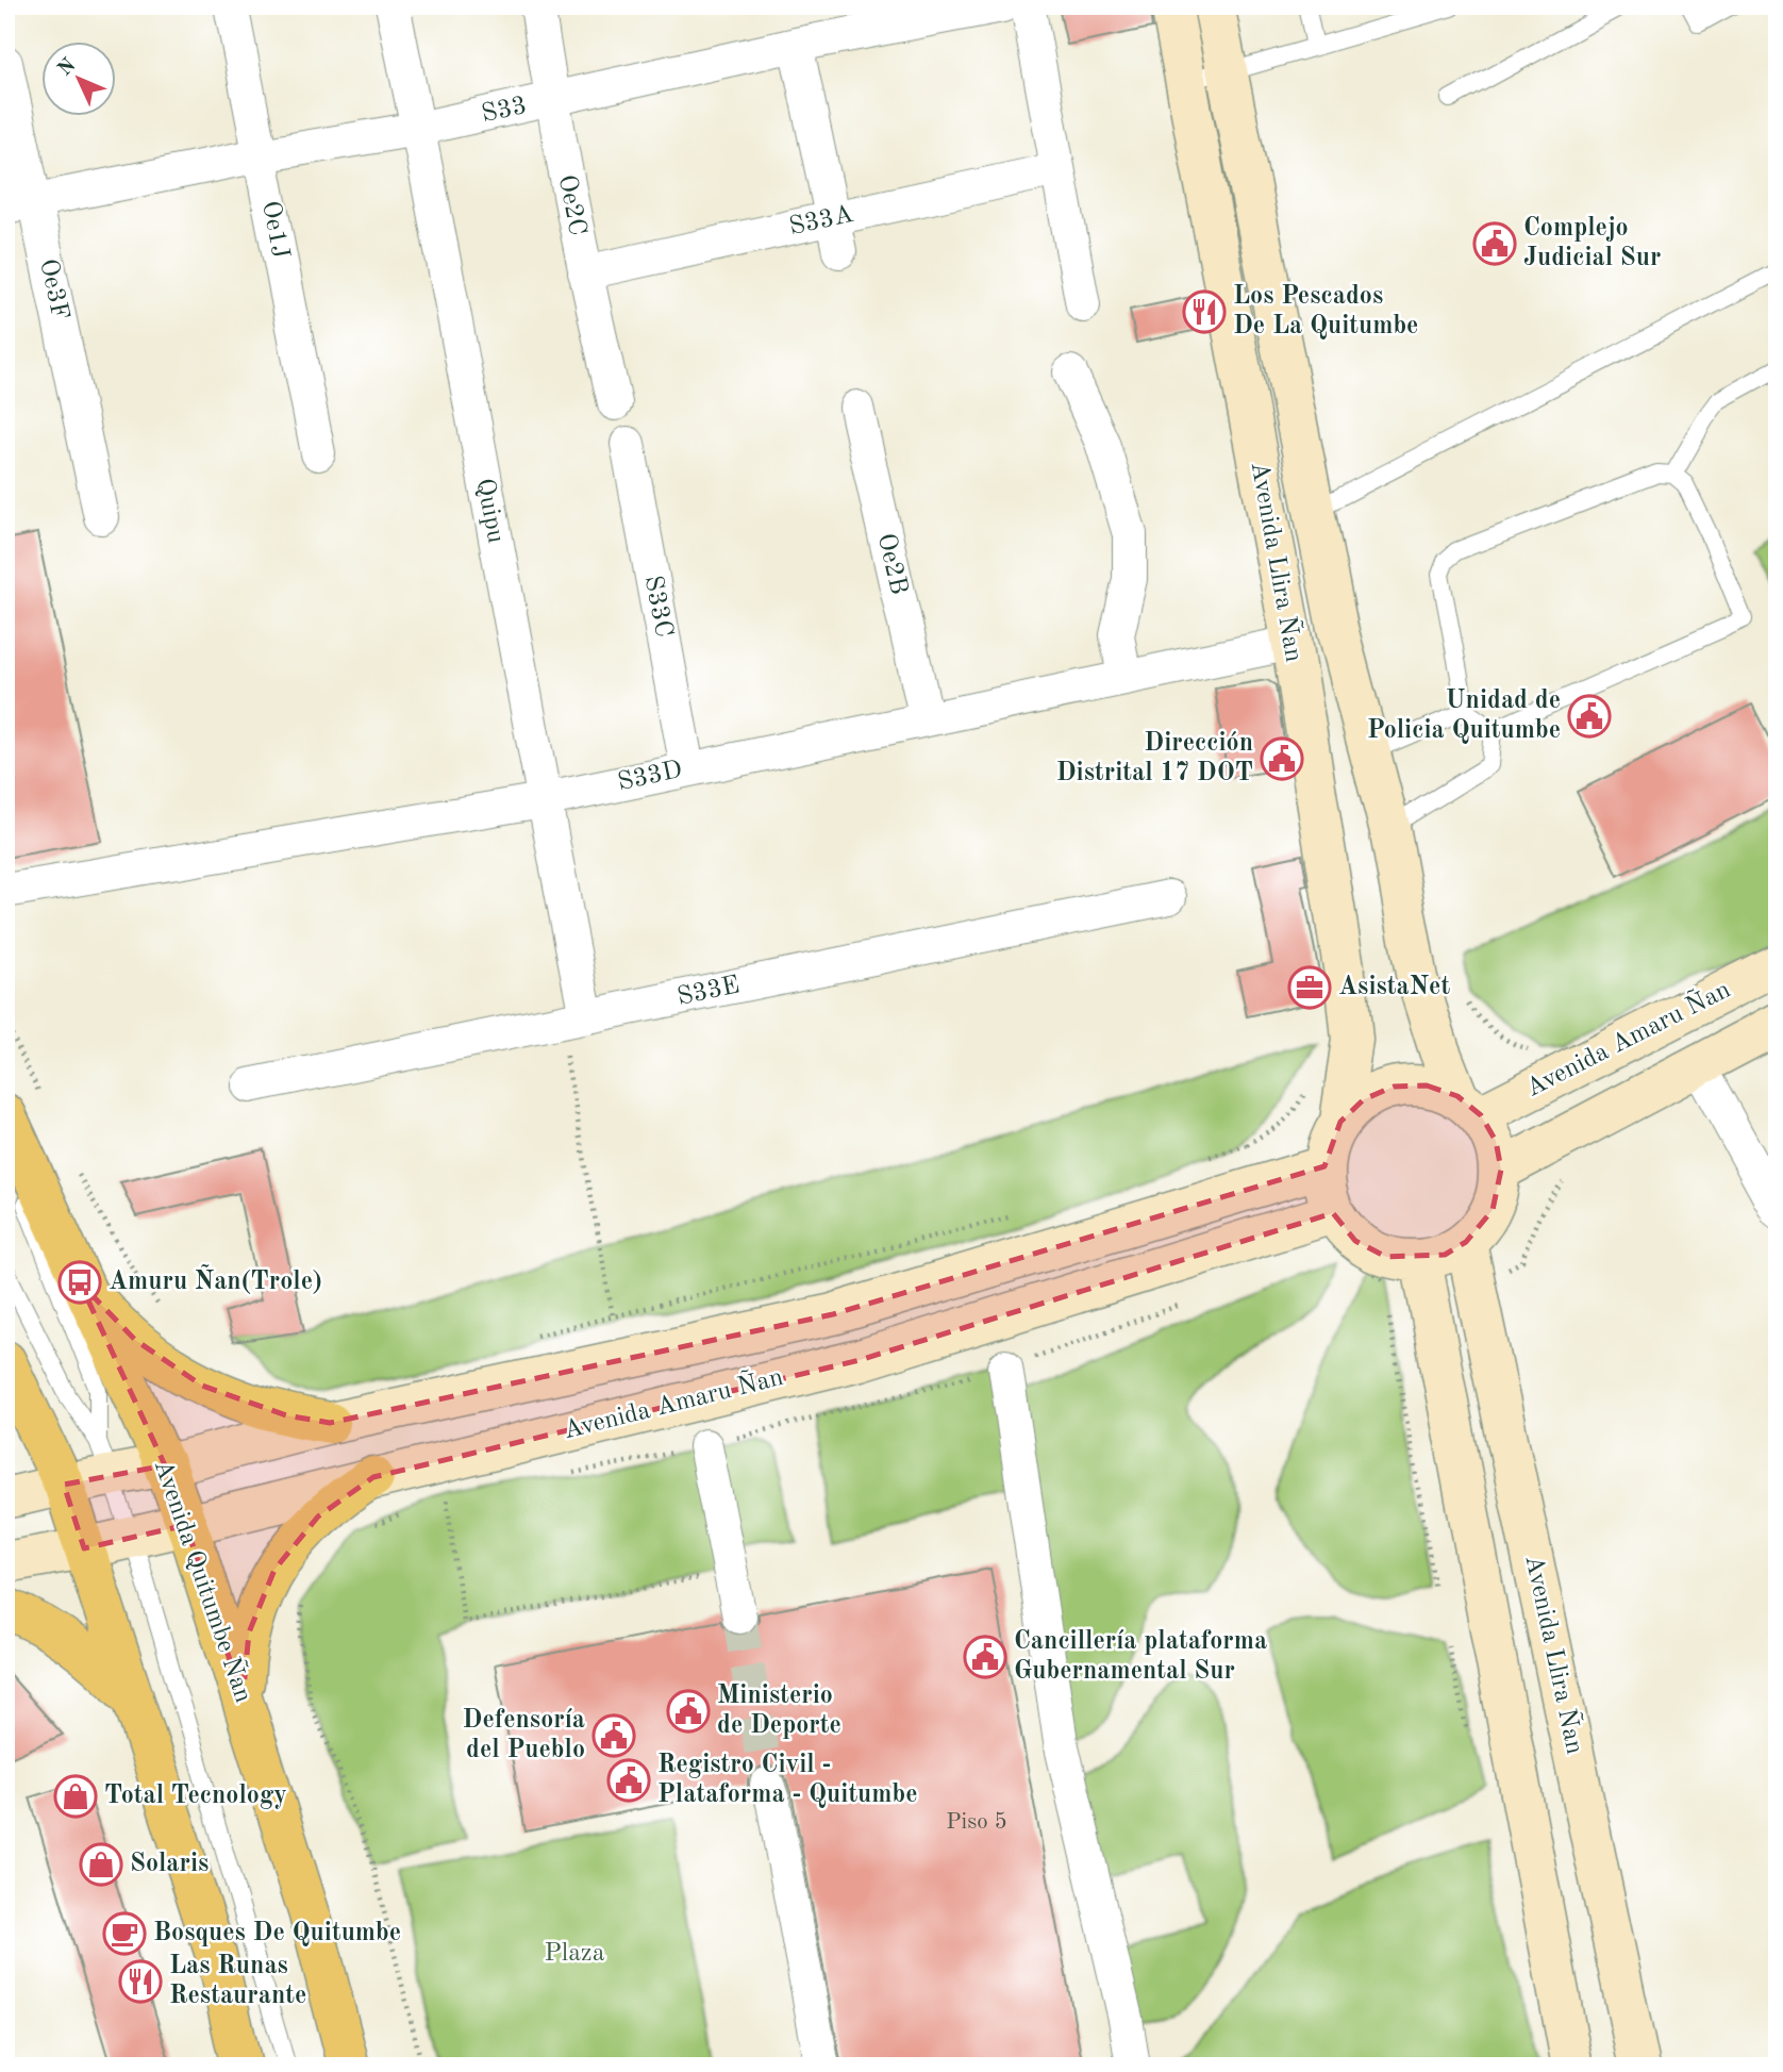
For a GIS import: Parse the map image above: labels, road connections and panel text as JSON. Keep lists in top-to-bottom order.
{
  "streets": {
    "main road": ["Avenida Llira Ñan", "Avenida Amaru Ñan", "Avenida Quitumbe Ñan"],
    "street": [
      "S33",
      "Oe2C",
      "S33A",
      "Oe1J",
      "Oe3F",
      "Quipu",
      "Oe2B",
      "S33C",
      "S33D",
      "S33E"
    ]
  },
  "crossings": [
    ["S33", "Oe2C"],
    ["S33", "Oe1J"],
    ["S33", "Oe3F"],
    ["S33", "Quipu"],
    ["Oe2C", "S33A"],
    ["Quipu", "S33D"],
    ["Quipu", "S33E"],
    ["Avenida Llira Ñan", "S33D"],
    ["Avenida Llira Ñan", "Avenida Amaru Ñan"],
    ["Oe2B", "S33D"],
    ["S33C", "S33D"],
    ["Avenida Amaru Ñan", "Avenida Quitumbe Ñan"]
  ],
  "parks": ["Plaza"],
  "places": {
    "public building": [
      "Complejo Judicial Sur",
      "Unidad de Policia Quitumbe",
      "Dirección Distrital 17 DOT",
      "Cancillería plataforma Gubernamental Sur",
      "Ministerio de Deporte",
      "Defensoría del Pueblo",
      "Registro Civil - Plataforma - Quitumbe"
    ],
    "restaurant": ["Los Pescados De La Quitumbe", "Las Runas Restaurante"],
    "office": ["AsistaNet"],
    "bus stop": ["Amuru Ñan(Trole)"],
    "shop": ["Total Tecnology", "Solaris"],
    "cafe": ["Bosques De Quitumbe"]
  },
  "house_numbers": ["Piso 5"],
  "north": "top left"
}
